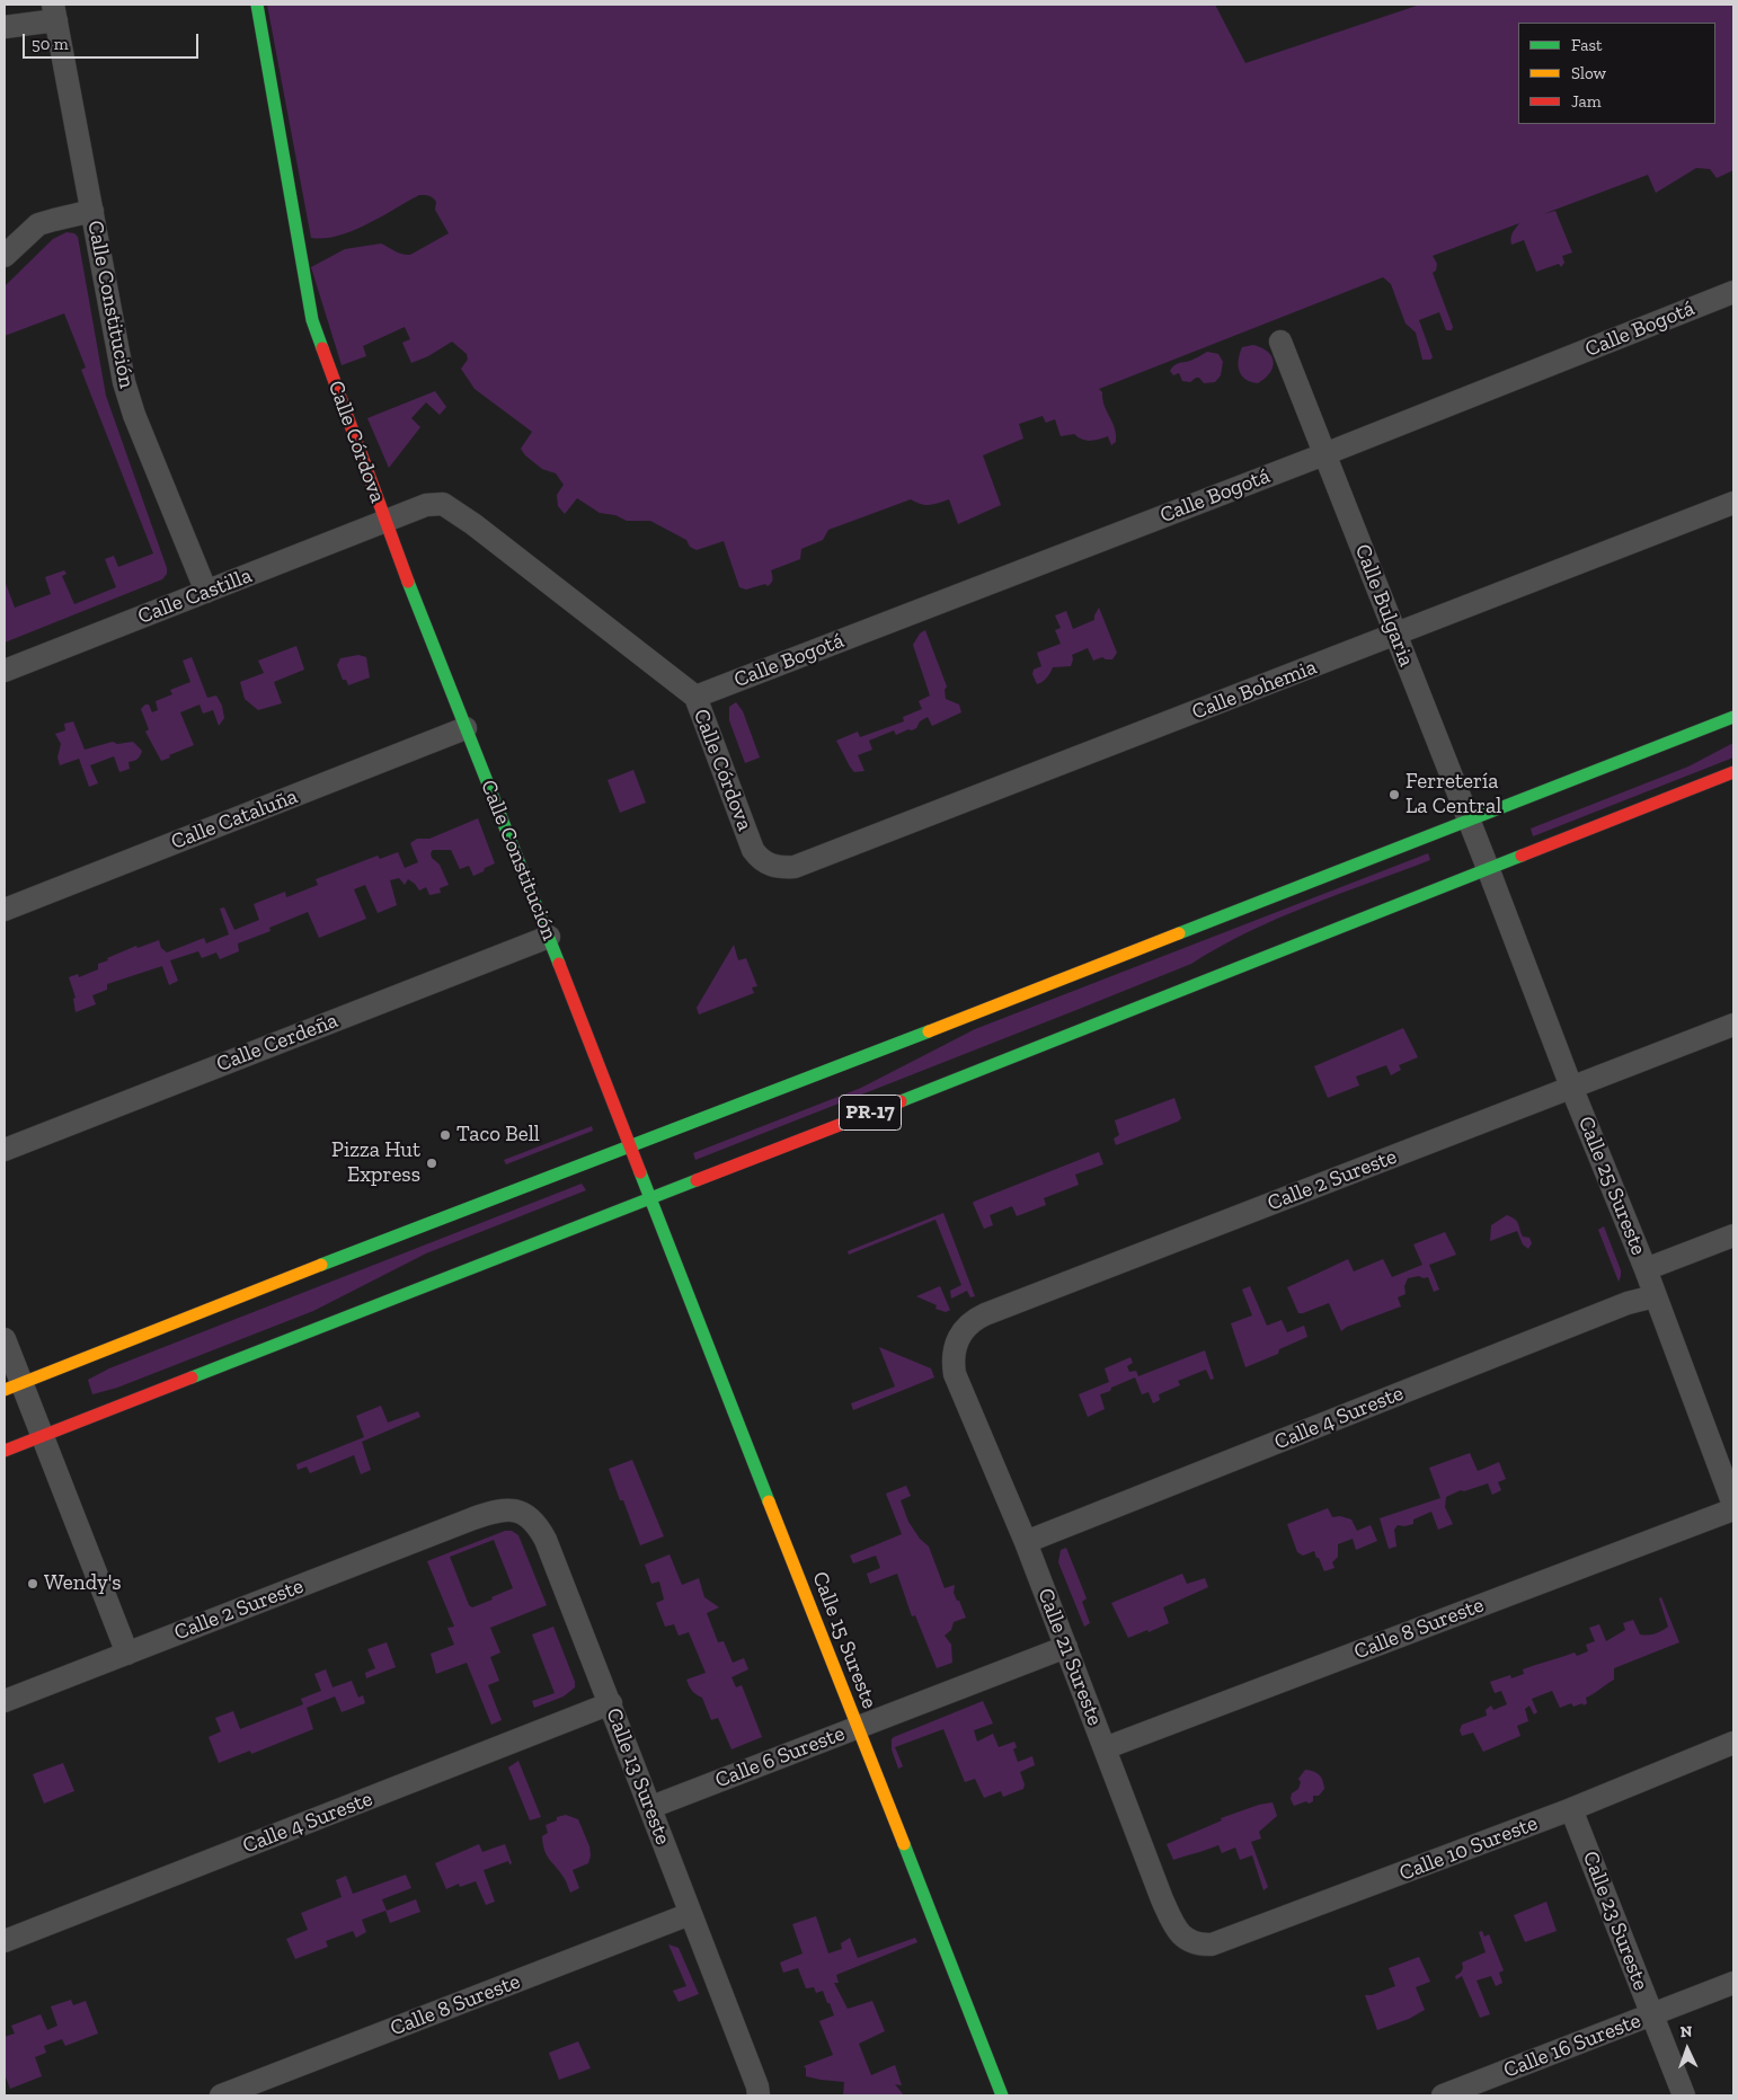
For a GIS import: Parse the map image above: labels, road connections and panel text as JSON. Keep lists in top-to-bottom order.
{
  "streets": {
    "main road": [
      "Calle Constitución",
      "Calle Córdova",
      "PR-17",
      "Calle 15 Sureste"
    ],
    "street": [
      "Calle Bogotá",
      "Calle Castilla",
      "Calle Bulgaria",
      "Calle Bohemia",
      "Calle Cataluña",
      "Calle Cerdeña",
      "Calle 2 Sureste",
      "Calle 25 Sureste",
      "Calle 4 Sureste",
      "Calle 8 Sureste",
      "Calle 21 Sureste",
      "Calle 6 Sureste",
      "Calle 13 Sureste",
      "Calle 10 Sureste",
      "Calle 23 Sureste",
      "Calle 16 Sureste"
    ]
  },
  "crossings": [
    ["Calle Constitución", "Calle Córdova"],
    ["Calle Constitución", "Calle Castilla"],
    ["Calle Constitución", "Calle Cataluña"],
    ["Calle Constitución", "Calle Cerdeña"],
    ["Calle Constitución", "PR-17"],
    ["Calle Constitución", "Calle 15 Sureste"],
    ["Calle Bogotá", "Calle Córdova"],
    ["Calle Bogotá", "Calle Bulgaria"],
    ["Calle Córdova", "Calle Castilla"],
    ["Calle Córdova", "Calle Bohemia"],
    ["Calle Bulgaria", "Calle Bohemia"],
    ["Calle Bulgaria", "PR-17"],
    ["Calle Bulgaria", "Calle 25 Sureste"],
    ["PR-17", "Calle 25 Sureste"],
    ["PR-17", "Calle 15 Sureste"],
    ["Calle 2 Sureste", "Calle 25 Sureste"],
    ["Calle 2 Sureste", "Calle 21 Sureste"],
    ["Calle 2 Sureste", "Calle 13 Sureste"],
    ["Calle 25 Sureste", "Calle 4 Sureste"],
    ["Calle 25 Sureste", "Calle 8 Sureste"],
    ["Calle 4 Sureste", "Calle 21 Sureste"],
    ["Calle 4 Sureste", "Calle 13 Sureste"],
    ["Calle 8 Sureste", "Calle 21 Sureste"],
    ["Calle 8 Sureste", "Calle 13 Sureste"],
    ["Calle 15 Sureste", "Calle 6 Sureste"],
    ["Calle 21 Sureste", "Calle 6 Sureste"],
    ["Calle 21 Sureste", "Calle 10 Sureste"],
    ["Calle 6 Sureste", "Calle 13 Sureste"],
    ["Calle 10 Sureste", "Calle 23 Sureste"],
    ["Calle 23 Sureste", "Calle 16 Sureste"]
  ],
  "places": [
    "Ferretería La Central",
    "Taco Bell",
    "Pizza Hut Express",
    "Wendy's"
  ],
  "legend": ["Fast", "Slow", "Jam"],
  "scale_bar": "50 m",
  "north": "top"
}
